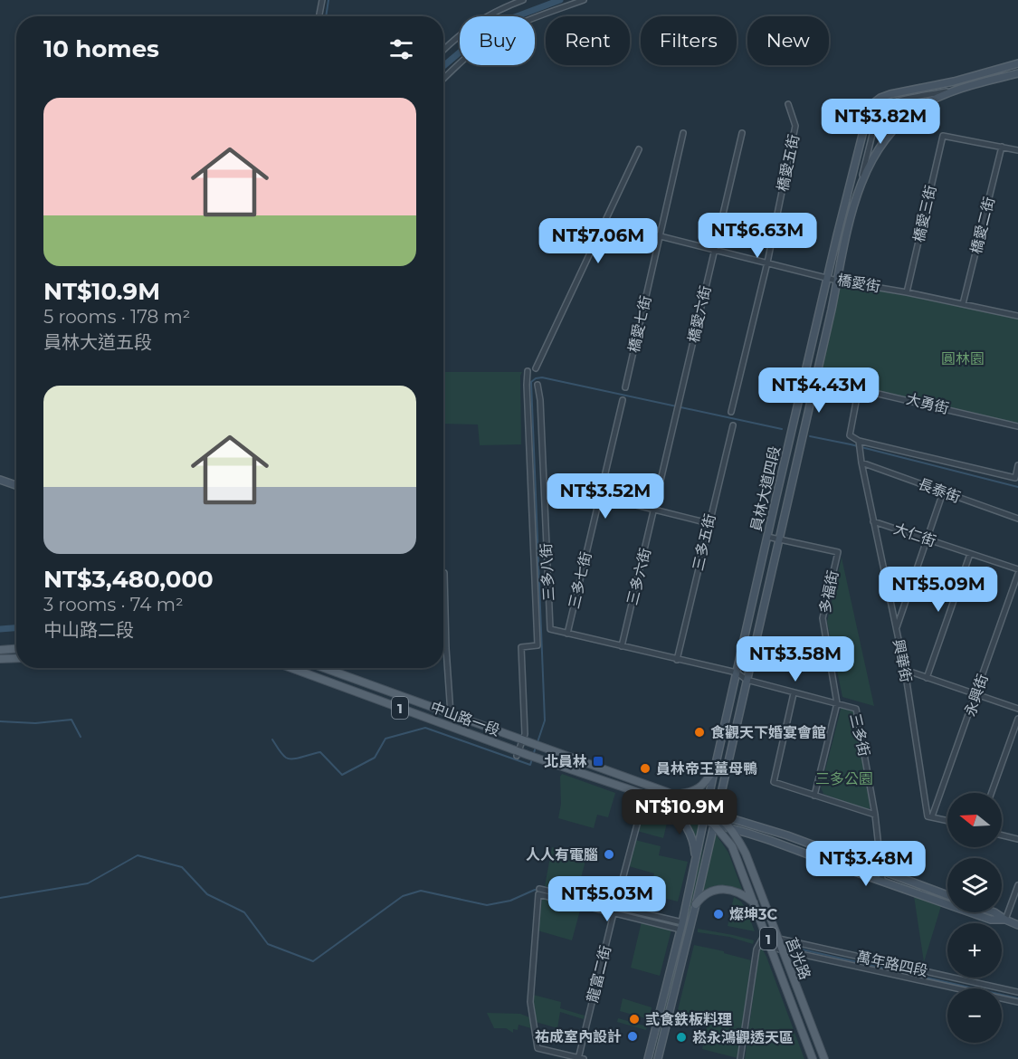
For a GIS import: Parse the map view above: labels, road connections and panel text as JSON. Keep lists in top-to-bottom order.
{
  "streets": {
    "main road": [
      "員林大道四段",
      "1",
      "中山路一段",
      "莒光路"
    ],
    "street": [
      "橋愛五街",
      "橋愛三街",
      "橋愛二街",
      "橋愛街",
      "橋愛六街",
      "橋愛七街",
      "大勇街",
      "長泰街",
      "大仁街",
      "三多五街",
      "三多八街",
      "三多六街",
      "三多七街",
      "多福街",
      "興華街",
      "永興街",
      "三多街",
      "萬年路四段",
      "龍富二街"
    ]
  },
  "crossings": [
    ["橋愛五街", "橋愛街"],
    ["橋愛三街", "橋愛二街"],
    ["橋愛三街", "橋愛街"],
    ["橋愛二街", "橋愛街"],
    ["橋愛街", "橋愛六街"],
    ["橋愛街", "橋愛七街"],
    ["橋愛街", "員林大道四段"],
    ["橋愛六街", "三多六街"],
    ["大勇街", "員林大道四段"],
    ["大勇街", "興華街"],
    ["員林大道四段", "多福街"],
    ["員林大道四段", "1"],
    ["員林大道四段", "三多街"],
    ["員林大道四段", "莒光路"],
    ["長泰街", "興華街"],
    ["大仁街", "興華街"],
    ["三多五街", "三多街"],
    ["三多八街", "三多街"],
    ["三多六街", "三多街"],
    ["三多七街", "三多街"],
    ["多福街", "三多街"],
    ["興華街", "永興街"],
    ["1", "中山路一段"],
    ["1", "莒光路"],
    ["1", "龍富二街"],
    ["中山路一段", "龍富二街"],
    ["莒光路", "萬年路四段"]
  ],
  "parks": ["圓林園", "三多公園"],
  "places": {
    "other": [
      "食觀天下婚宴會館",
      "員林帝王薑母鴨",
      "人人有電腦",
      "燦坤3C",
      "弎食鉄板料理",
      "祐成室內設計",
      "崧永鴻觀透天區"
    ],
    "transit": ["北員林"]
  },
  "north": "left",
  "page": {
    "chip": [
      "Buy",
      "Rent",
      "Filters",
      "New"
    ],
    "heading": "10 homes",
    "list": [
      {
        "name": "NT$10.9M",
        "note": "5 rooms · 178 m² · 員林大道五段"
      },
      {
        "name": "NT$3,480,000",
        "note": "3 rooms · 74 m² · 中山路二段"
      }
    ],
    "price": [
      "NT$3.82M",
      "NT$6.63M",
      "NT$7.06M",
      "NT$4.43M",
      "NT$3.52M",
      "NT$5.09M",
      "NT$3.58M",
      "NT$10.9M",
      "NT$3.48M",
      "NT$5.03M"
    ],
    "map_buttons": ["+", "−"]
  }
}
